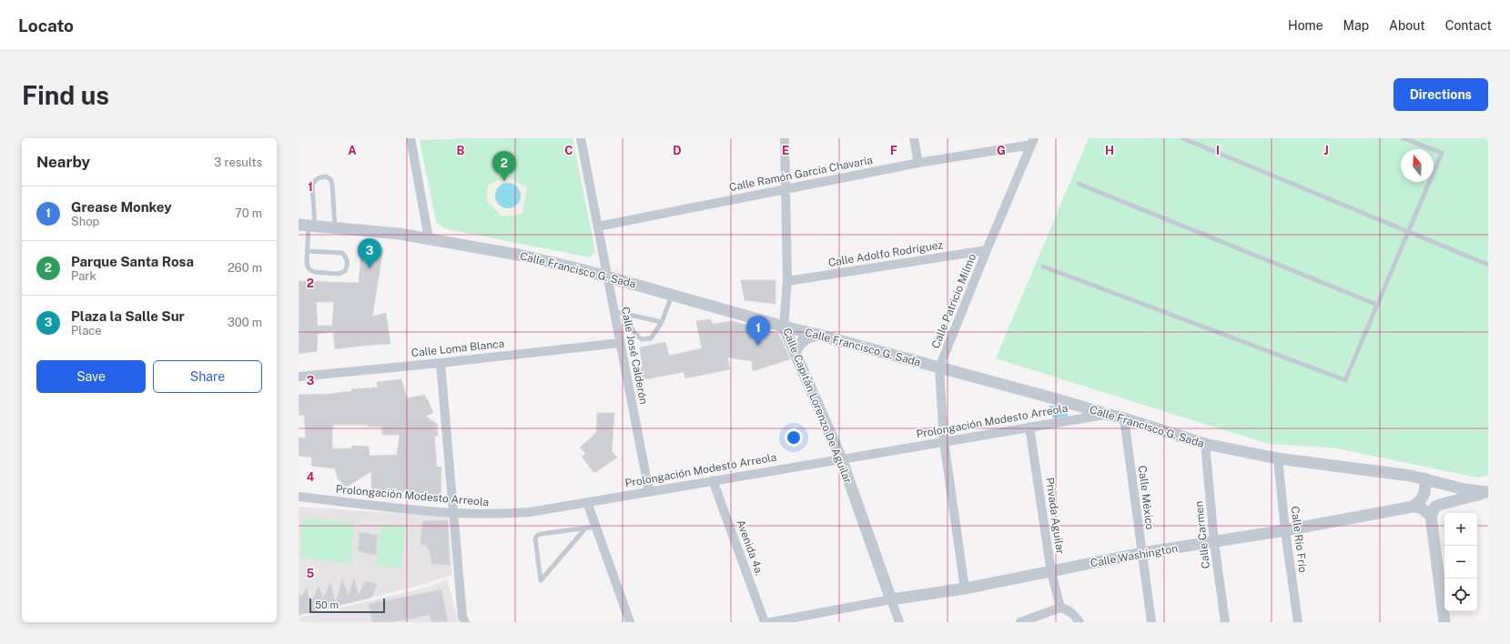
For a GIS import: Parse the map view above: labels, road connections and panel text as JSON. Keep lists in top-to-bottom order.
{
  "streets": {
    "street": [
      "Calle Ramón García Chavaria",
      "Calle Adolfo Rodríguez",
      "Calle Francisco G. Sada",
      "Calle Patricio Milmo",
      "Calle Loma Blanca",
      "Calle José Calderón",
      "Calle Capitán Lorenzo De Aguilar",
      "Prolongación Modesto Arreola",
      "Calle México",
      "Privada Aguilar",
      "Calle Carmen",
      "Calle Río Frío",
      "Avenida 4a.",
      "Calle Washington"
    ]
  },
  "crossings": [
    ["Calle Ramón García Chavaria", "Calle Patricio Milmo"],
    ["Calle Ramón García Chavaria", "Calle José Calderón"],
    ["Calle Ramón García Chavaria", "Calle Capitán Lorenzo De Aguilar"],
    ["Calle Adolfo Rodríguez", "Calle Patricio Milmo"],
    ["Calle Adolfo Rodríguez", "Calle Capitán Lorenzo De Aguilar"],
    ["Calle Francisco G. Sada", "Calle Patricio Milmo"],
    ["Calle Francisco G. Sada", "Calle José Calderón"],
    ["Calle Francisco G. Sada", "Calle Capitán Lorenzo De Aguilar"],
    ["Calle Francisco G. Sada", "Prolongación Modesto Arreola"],
    ["Calle Francisco G. Sada", "Calle México"],
    ["Calle Francisco G. Sada", "Calle Carmen"],
    ["Calle Francisco G. Sada", "Calle Río Frío"],
    ["Calle Patricio Milmo", "Prolongación Modesto Arreola"],
    ["Calle Patricio Milmo", "Calle Washington"],
    ["Calle Loma Blanca", "Calle José Calderón"],
    ["Calle José Calderón", "Prolongación Modesto Arreola"],
    ["Calle Capitán Lorenzo De Aguilar", "Prolongación Modesto Arreola"],
    ["Calle Capitán Lorenzo De Aguilar", "Calle Washington"],
    ["Prolongación Modesto Arreola", "Privada Aguilar"],
    ["Prolongación Modesto Arreola", "Avenida 4a."],
    ["Calle México", "Calle Washington"],
    ["Privada Aguilar", "Calle Washington"],
    ["Calle Carmen", "Calle Washington"],
    ["Calle Río Frío", "Calle Washington"]
  ],
  "scale_bar": "50 m",
  "north": "top",
  "page": {
    "header": "Locato",
    "nav": [
      "Home",
      "Map",
      "About",
      "Contact"
    ],
    "buttons": [
      "Directions",
      ["Save", "Share"]
    ],
    "title": "Find us",
    "heading": ["Nearby", "3 results"],
    "pins": ["2", "3", "1"],
    "list": [
      {
        "mark": "1",
        "name": "Grease Monkey",
        "note": "Shop",
        "value": "70 m"
      },
      {
        "mark": "2",
        "name": "Parque Santa Rosa",
        "note": "Park",
        "value": "260 m"
      },
      {
        "mark": "3",
        "name": "Plaza la Salle Sur",
        "note": "Place",
        "value": "300 m"
      }
    ],
    "map_buttons": ["+", "−"],
    "scale": "50 m"
  },
  "grid": {
    "columns": [
      "A",
      "B",
      "C",
      "D",
      "E",
      "F",
      "G",
      "H",
      "I",
      "J"
    ],
    "rows": [
      "1",
      "2",
      "3",
      "4",
      "5"
    ]
  }
}
